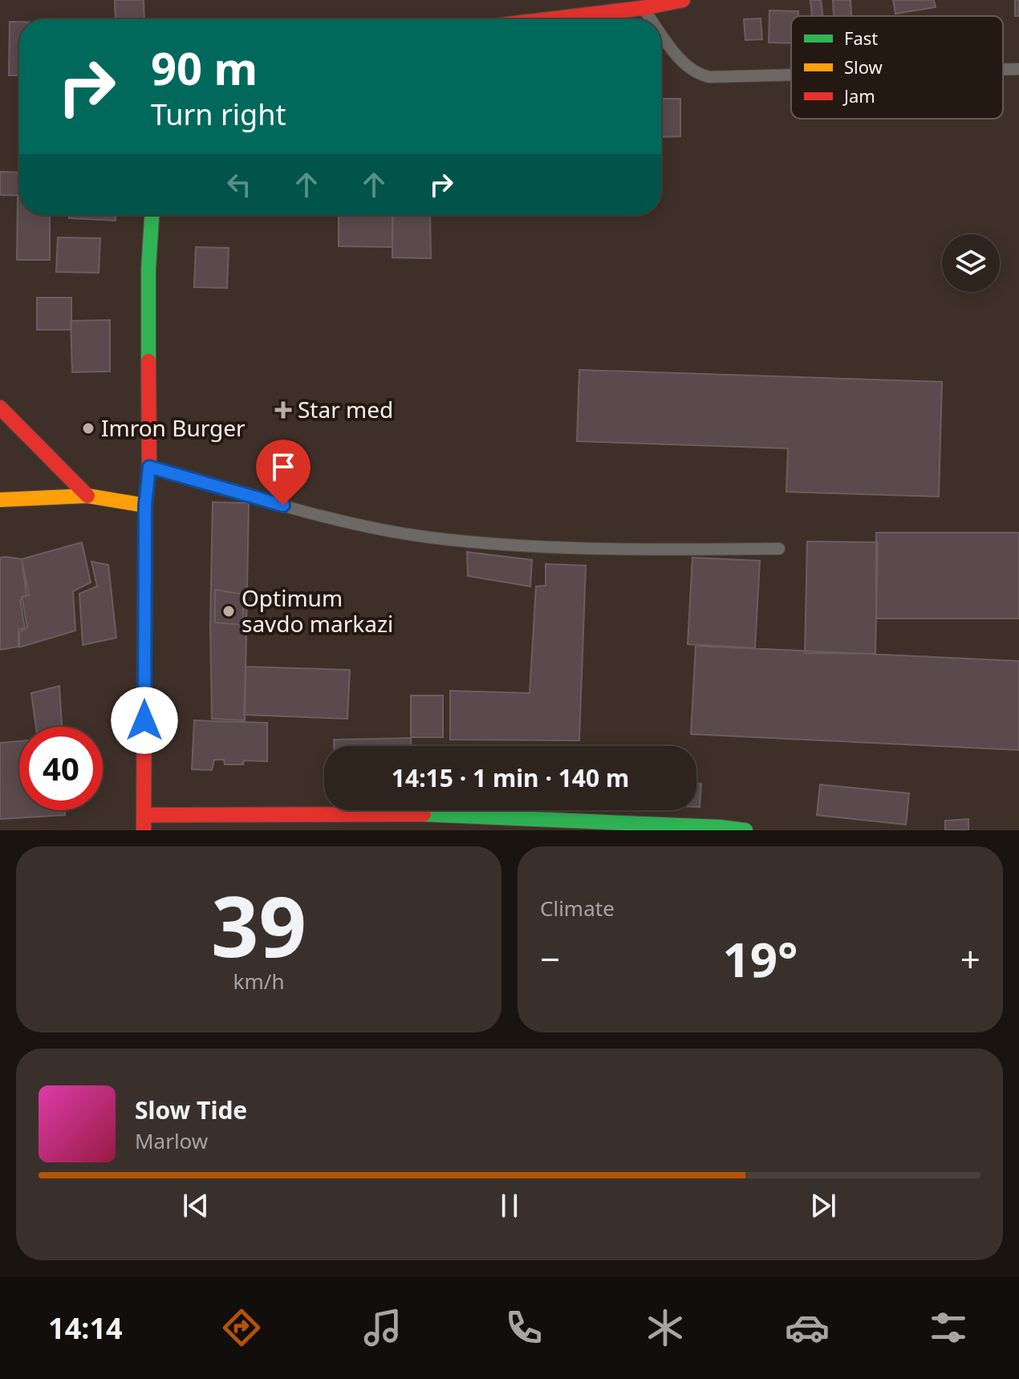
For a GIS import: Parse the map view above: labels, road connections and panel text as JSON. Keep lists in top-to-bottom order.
{
  "places": {
    "health": ["Star med"],
    "other": ["Imron Burger", "Optimum savdo markazi"]
  },
  "legend": ["Fast", "Slow", "Jam"],
  "page": {
    "turn": ["90 m", "Turn right"],
    "limit": "40",
    "trip": "14:15 · 1 min · 140 m",
    "tile": [
      ["39", "km/h"],
      "Climate"
    ],
    "heat": ["−", "19°", "+"],
    "song": ["Slow Tide", "Marlow"],
    "tabs": "14:14"
  }
}
